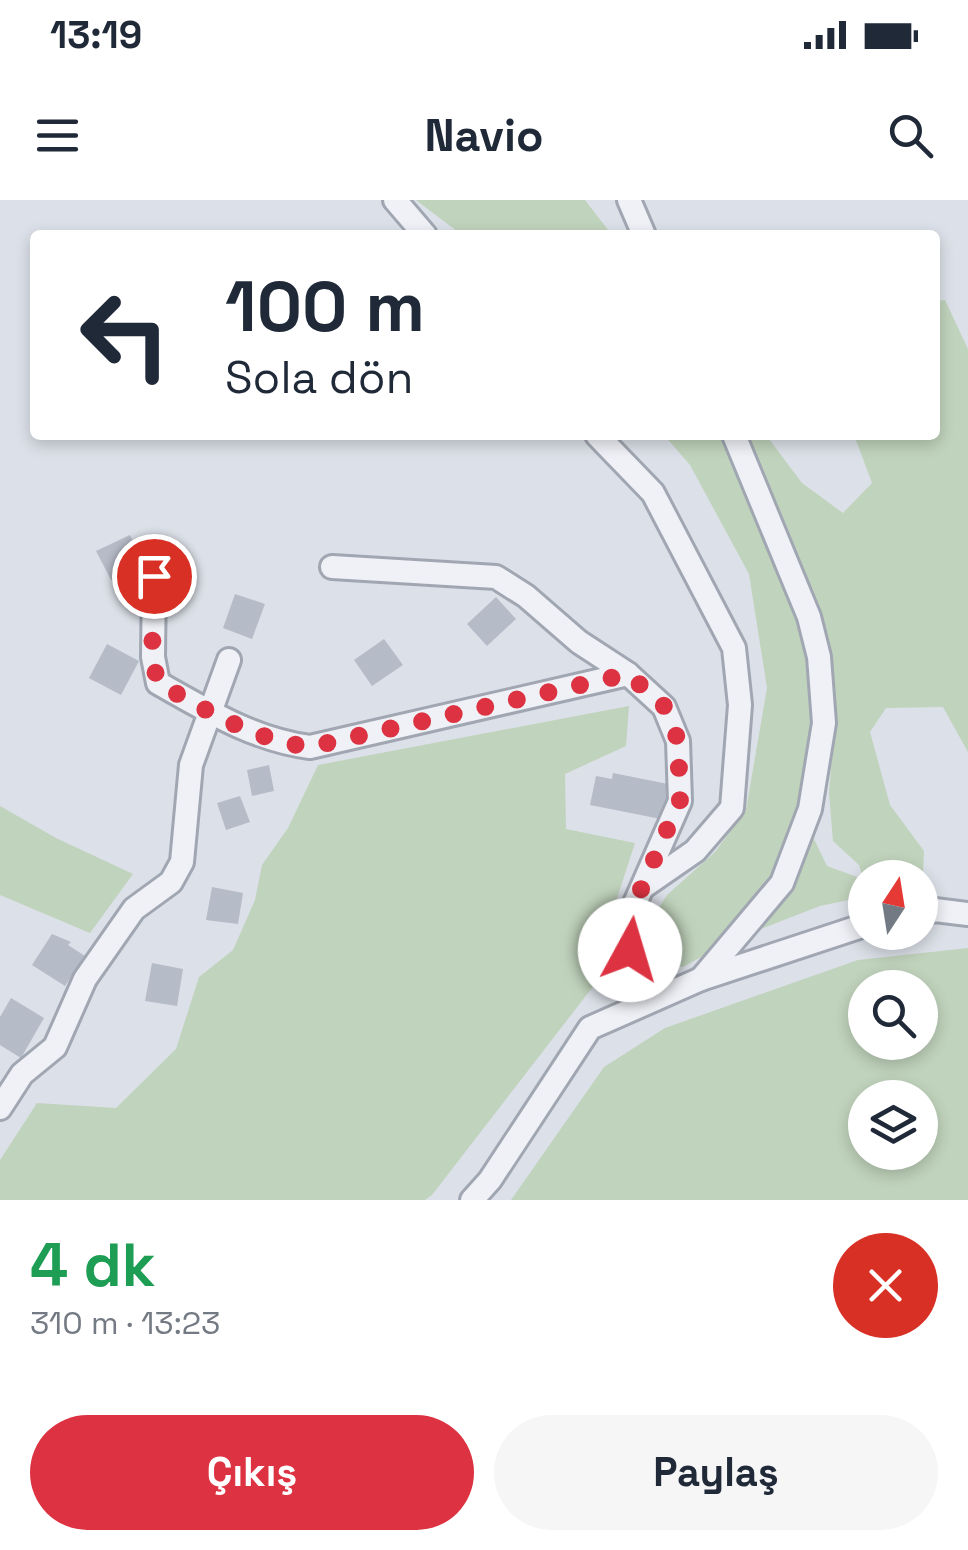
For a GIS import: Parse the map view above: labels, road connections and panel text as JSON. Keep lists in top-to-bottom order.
{
  "north": "top",
  "page": {
    "status": "13:19",
    "header": "Navio",
    "turn": ["100 m", "Sola dön"],
    "heading": ["4 dk", "310 m · 13:23"],
    "buttons": ["Çıkış", "Paylaş"]
  }
}
